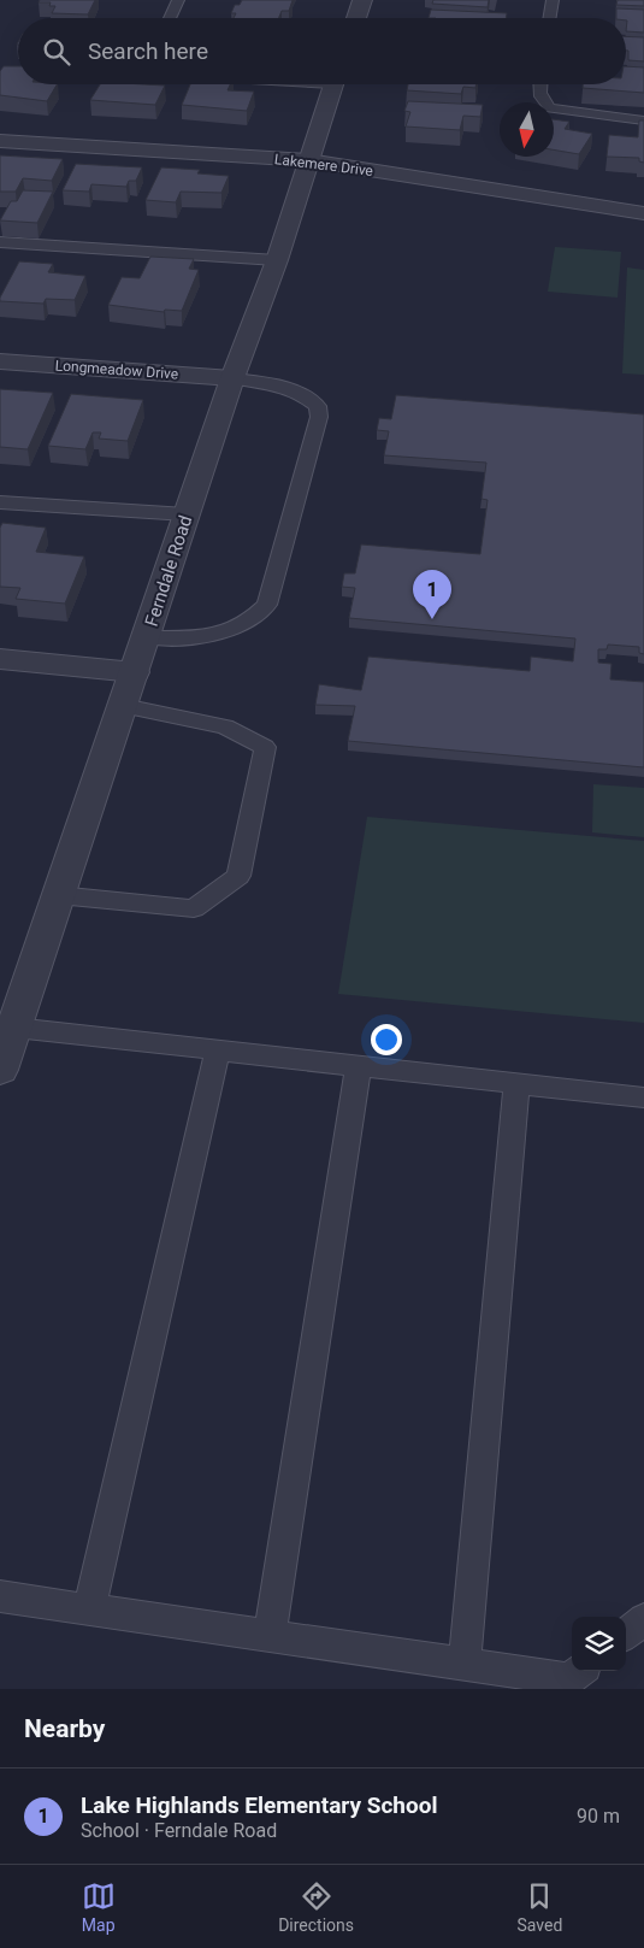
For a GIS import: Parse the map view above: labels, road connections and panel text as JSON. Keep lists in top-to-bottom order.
{
  "streets": {
    "street": ["Lakemere Drive", "Longmeadow Drive", "Ferndale Road"]
  },
  "crossings": [
    ["Lakemere Drive", "Ferndale Road"],
    ["Longmeadow Drive", "Ferndale Road"]
  ],
  "north": "bottom",
  "page": {
    "search": "Search here",
    "pins": "1",
    "heading": "Nearby",
    "list": [
      {
        "mark": "1",
        "name": "Lake Highlands Elementary School",
        "note": "School · Ferndale Road",
        "value": "90 m"
      }
    ],
    "nav": ["Map", "Directions", "Saved"]
  }
}
